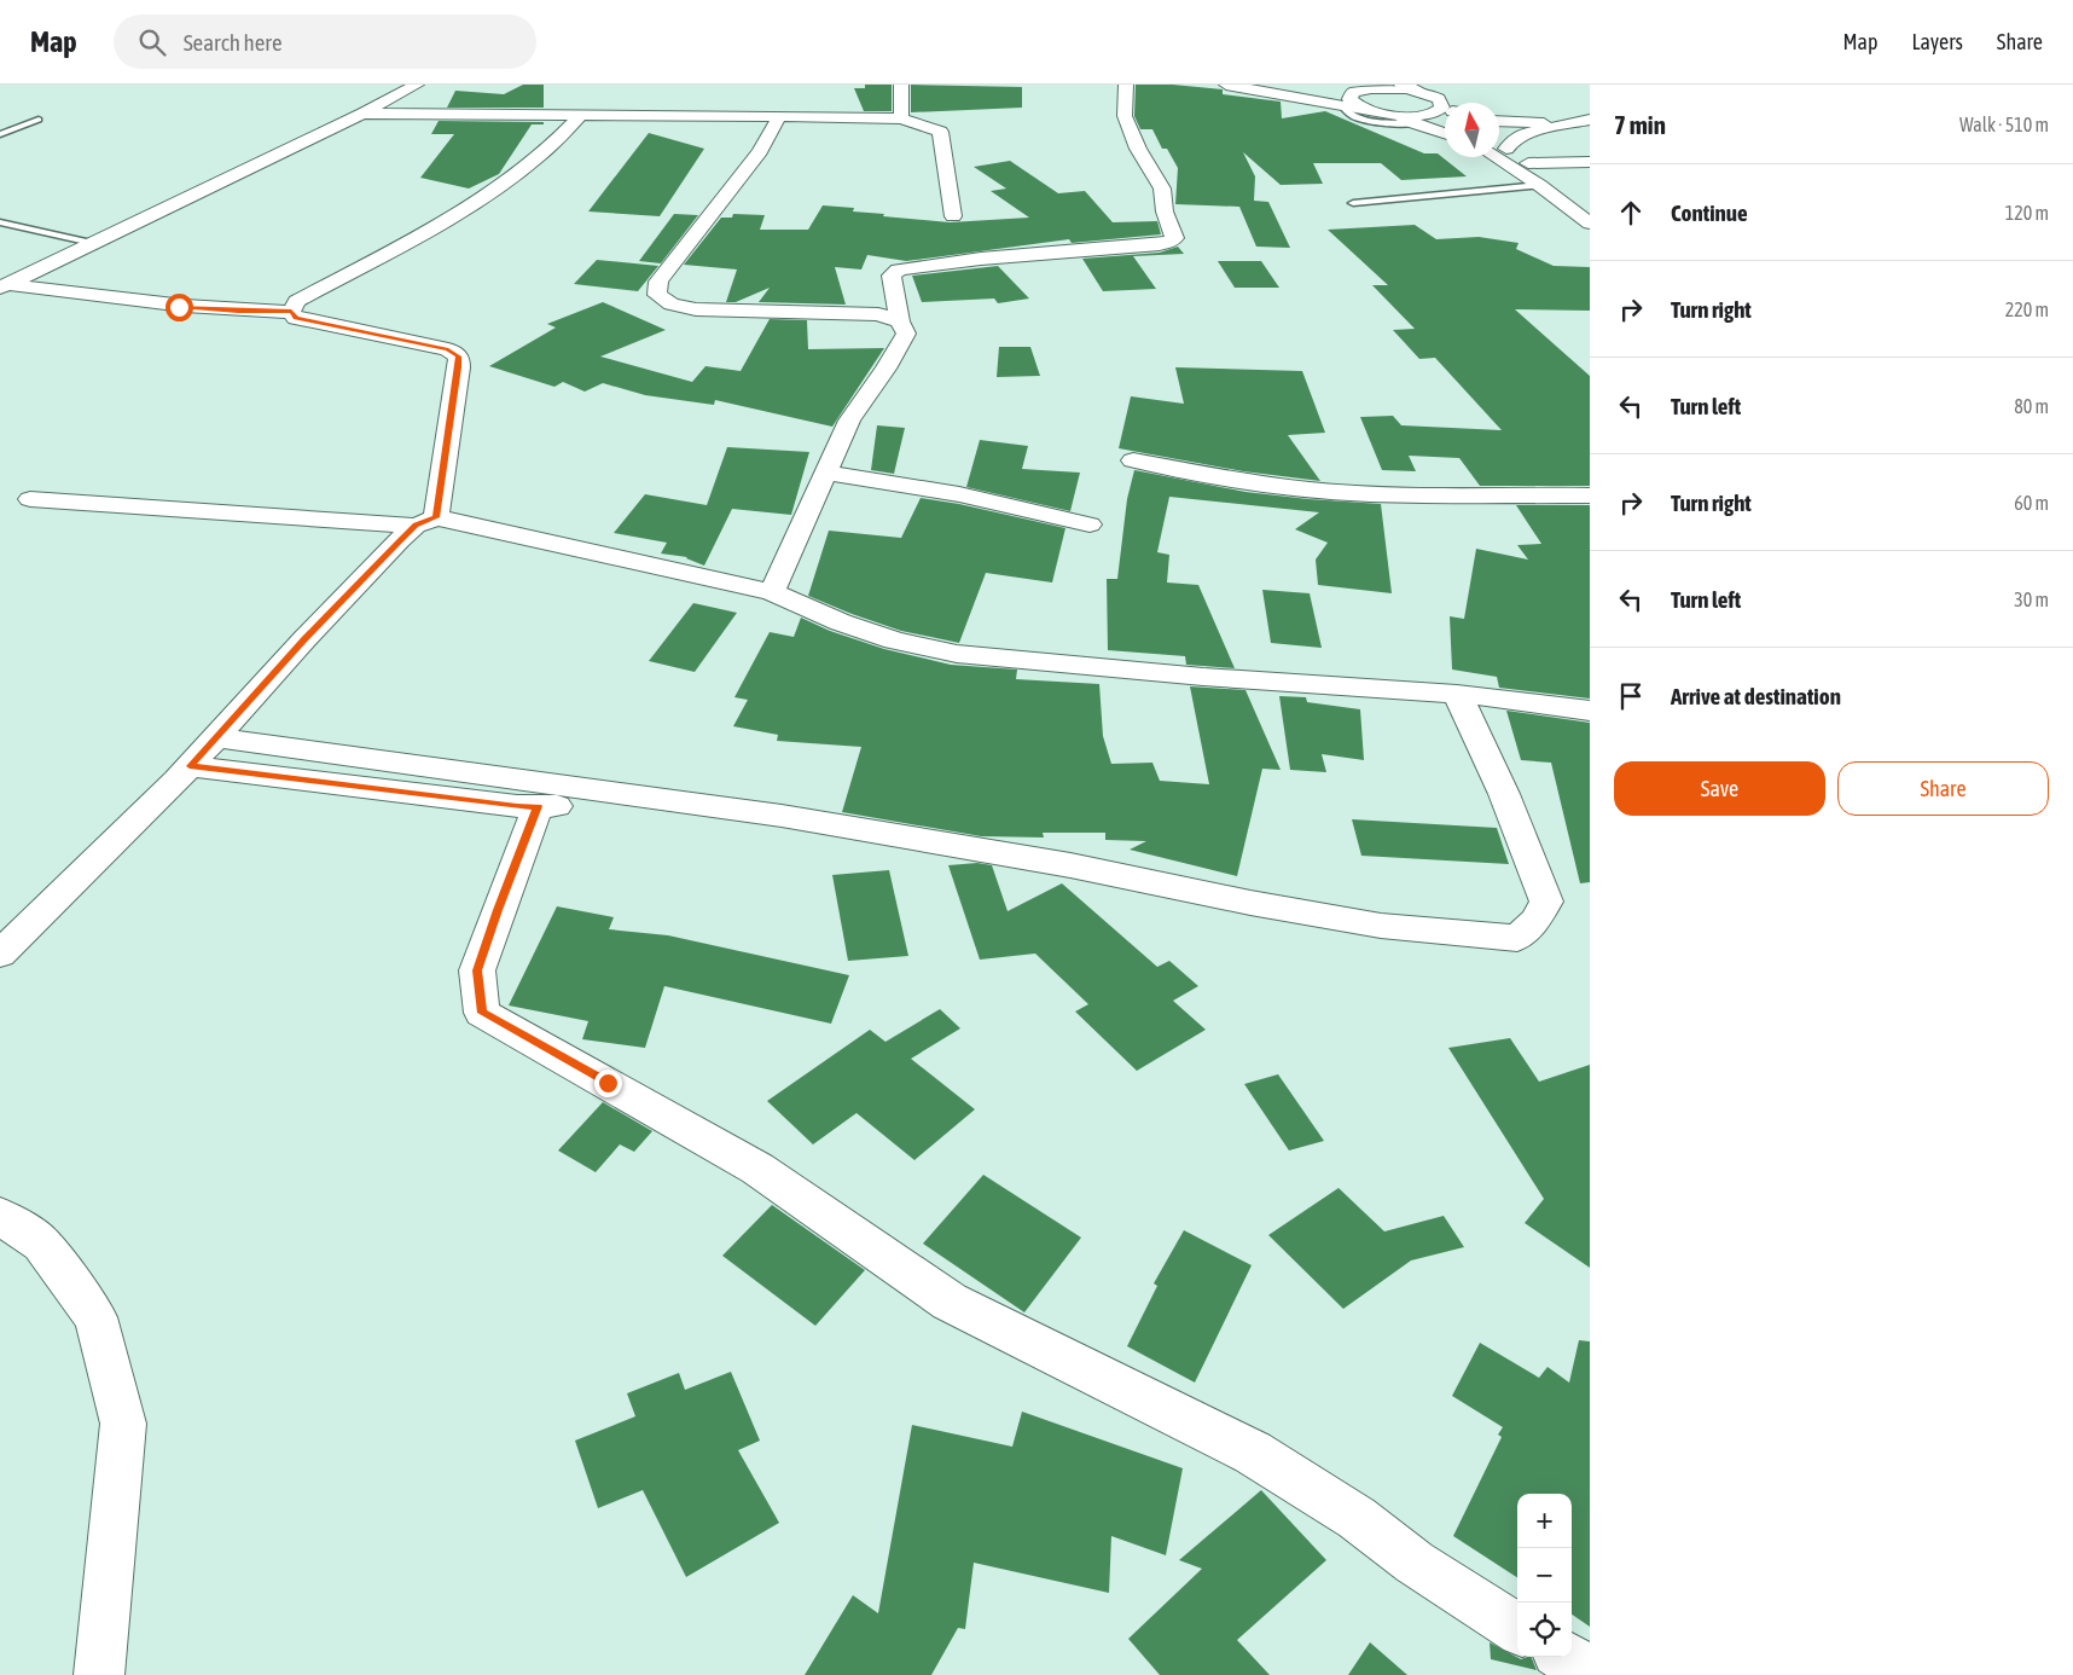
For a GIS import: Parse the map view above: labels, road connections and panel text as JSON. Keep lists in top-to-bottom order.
{
  "north": "top",
  "page": {
    "header": "Map",
    "search": "Search here",
    "nav": ["Map", "Layers", "Share"],
    "heading": ["7 min", "Walk · 510 m"],
    "list": [
      ["Continue", "120 m"],
      ["Turn right", "220 m"],
      ["Turn left", "80 m"],
      ["Turn right", "60 m"],
      ["Turn left", "30 m"],
      "Arrive at destination"
    ],
    "buttons": ["Save", "Share"],
    "map_buttons": ["+", "−"]
  }
}
